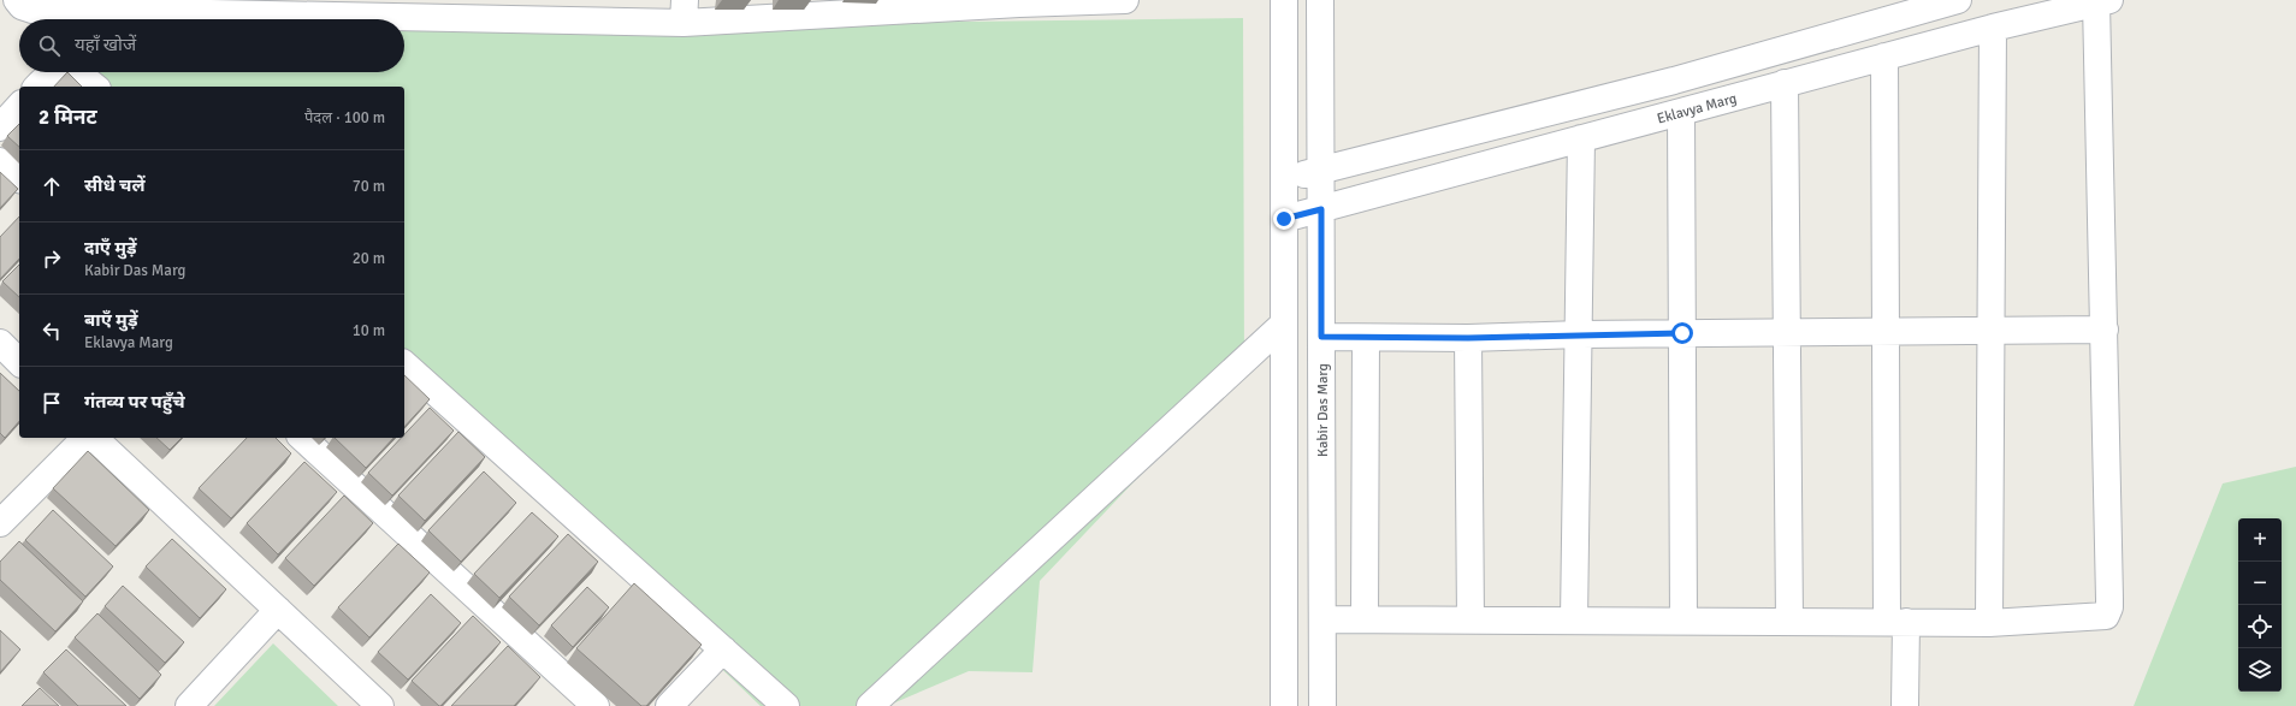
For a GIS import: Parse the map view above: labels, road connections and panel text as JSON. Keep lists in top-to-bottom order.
{
  "streets": {
    "street": ["Eklavya Marg", "Kabir Das Marg"]
  },
  "crossings": [
    ["Eklavya Marg", "Kabir Das Marg"]
  ],
  "page": {
    "search": "यहाँ खोजें",
    "heading": ["2 मिनट", "पैदल · 100 m"],
    "list": [
      ["सीधे चलें", "70 m"],
      ["दाएँ मुड़ें", "Kabir Das Marg", "20 m"],
      ["बाएँ मुड़ें", "Eklavya Marg", "10 m"],
      "गंतव्य पर पहुँचे"
    ],
    "map_buttons": ["+", "−"]
  }
}
